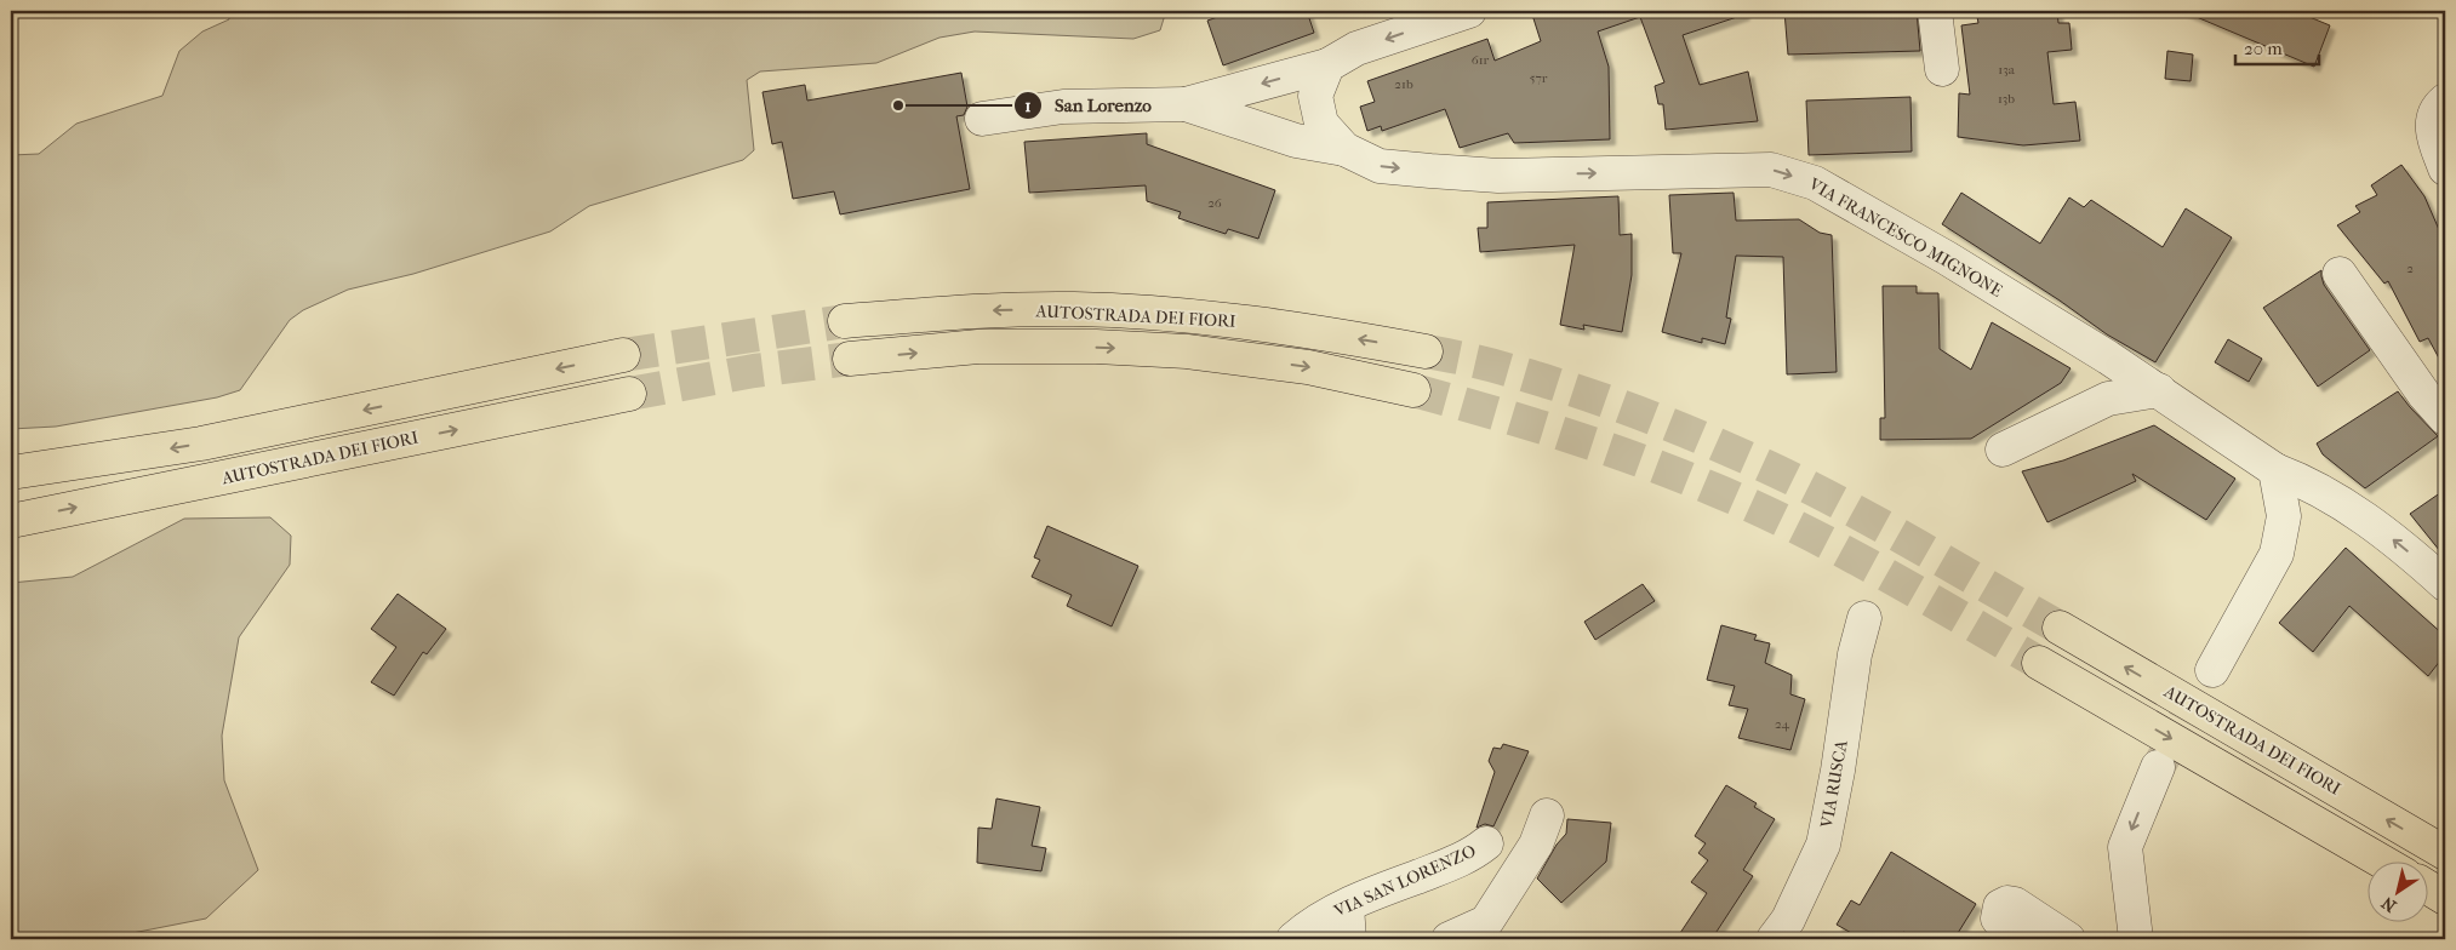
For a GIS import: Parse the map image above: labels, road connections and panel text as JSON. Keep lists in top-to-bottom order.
{
  "streets": {
    "highway": ["AUTOSTRADA DEI FIORI"],
    "street": ["VIA FRANCESCO MIGNONE", "VIA RUSCA", "VIA SAN LORENZO"]
  },
  "places": ["San Lorenzo"],
  "house_numbers": [
    "61r",
    "13a",
    "57r",
    "21b",
    "13b",
    "26",
    "2",
    "24"
  ],
  "scale_bar": "20 m",
  "north": "bottom left"
}
